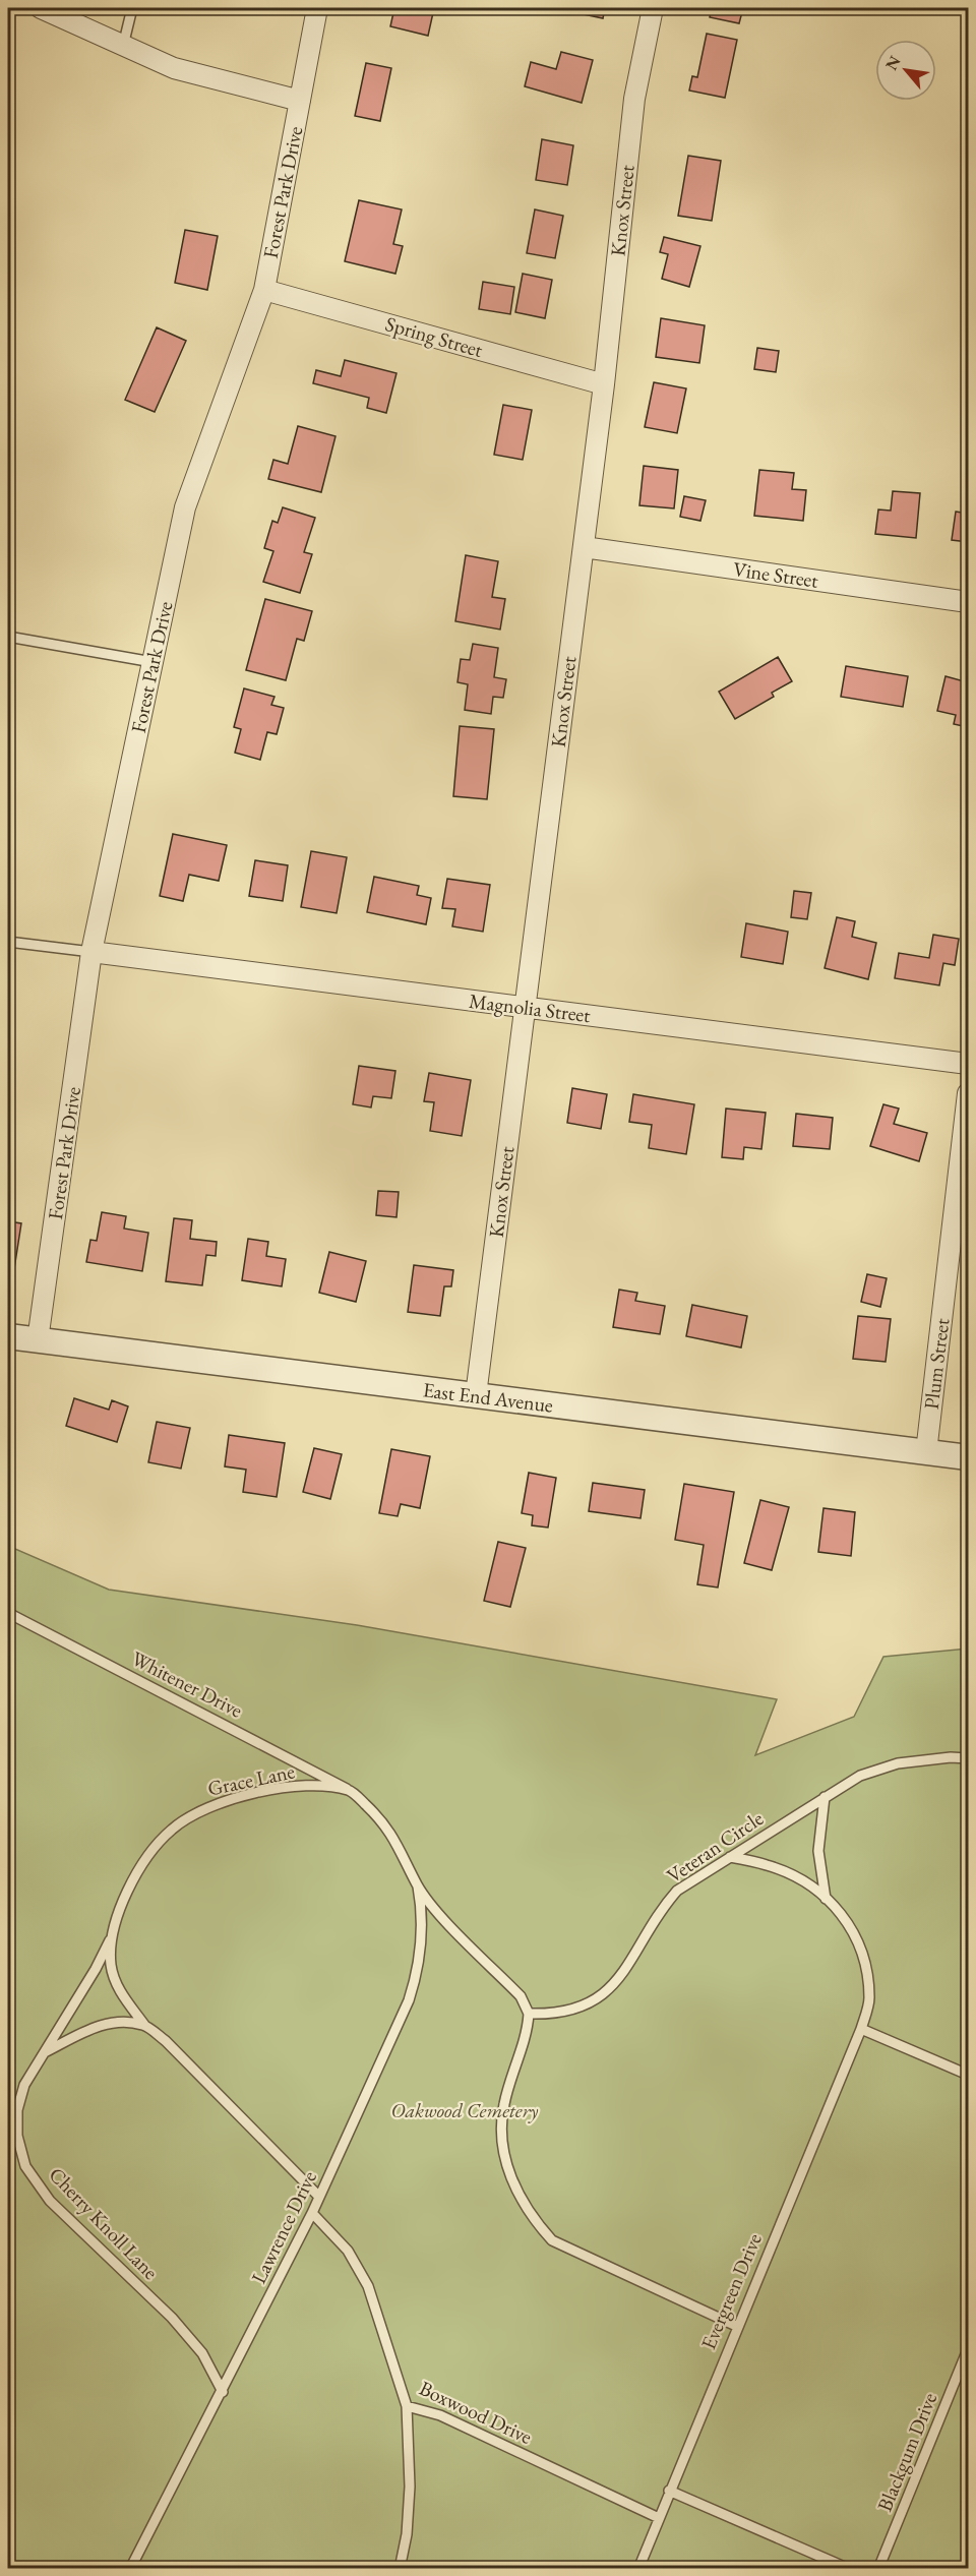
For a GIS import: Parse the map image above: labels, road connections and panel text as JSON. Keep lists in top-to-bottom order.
{
  "streets": {
    "street": [
      "Forest Park Drive",
      "Knox Street",
      "Spring Street",
      "Vine Street",
      "Magnolia Street",
      "Plum Street",
      "East End Avenue"
    ],
    "lane": [
      "Whitener Drive",
      "Grace Lane",
      "Veteran Circle",
      "Cherry Knoll Lane",
      "Lawrence Drive",
      "Evergreen Drive",
      "Boxwood Drive",
      "Blackgum Drive"
    ]
  },
  "crossings": [
    ["Forest Park Drive", "Spring Street"],
    ["Forest Park Drive", "Magnolia Street"],
    ["Forest Park Drive", "East End Avenue"],
    ["Knox Street", "Spring Street"],
    ["Knox Street", "Vine Street"],
    ["Knox Street", "Magnolia Street"],
    ["Knox Street", "East End Avenue"],
    ["Plum Street", "East End Avenue"],
    ["Whitener Drive", "Grace Lane"],
    ["Grace Lane", "Cherry Knoll Lane"],
    ["Grace Lane", "Lawrence Drive"],
    ["Veteran Circle", "Evergreen Drive"],
    ["Cherry Knoll Lane", "Lawrence Drive"],
    ["Lawrence Drive", "Boxwood Drive"],
    ["Evergreen Drive", "Boxwood Drive"]
  ],
  "parks": ["Oakwood Cemetery"],
  "north": "top left"
}
